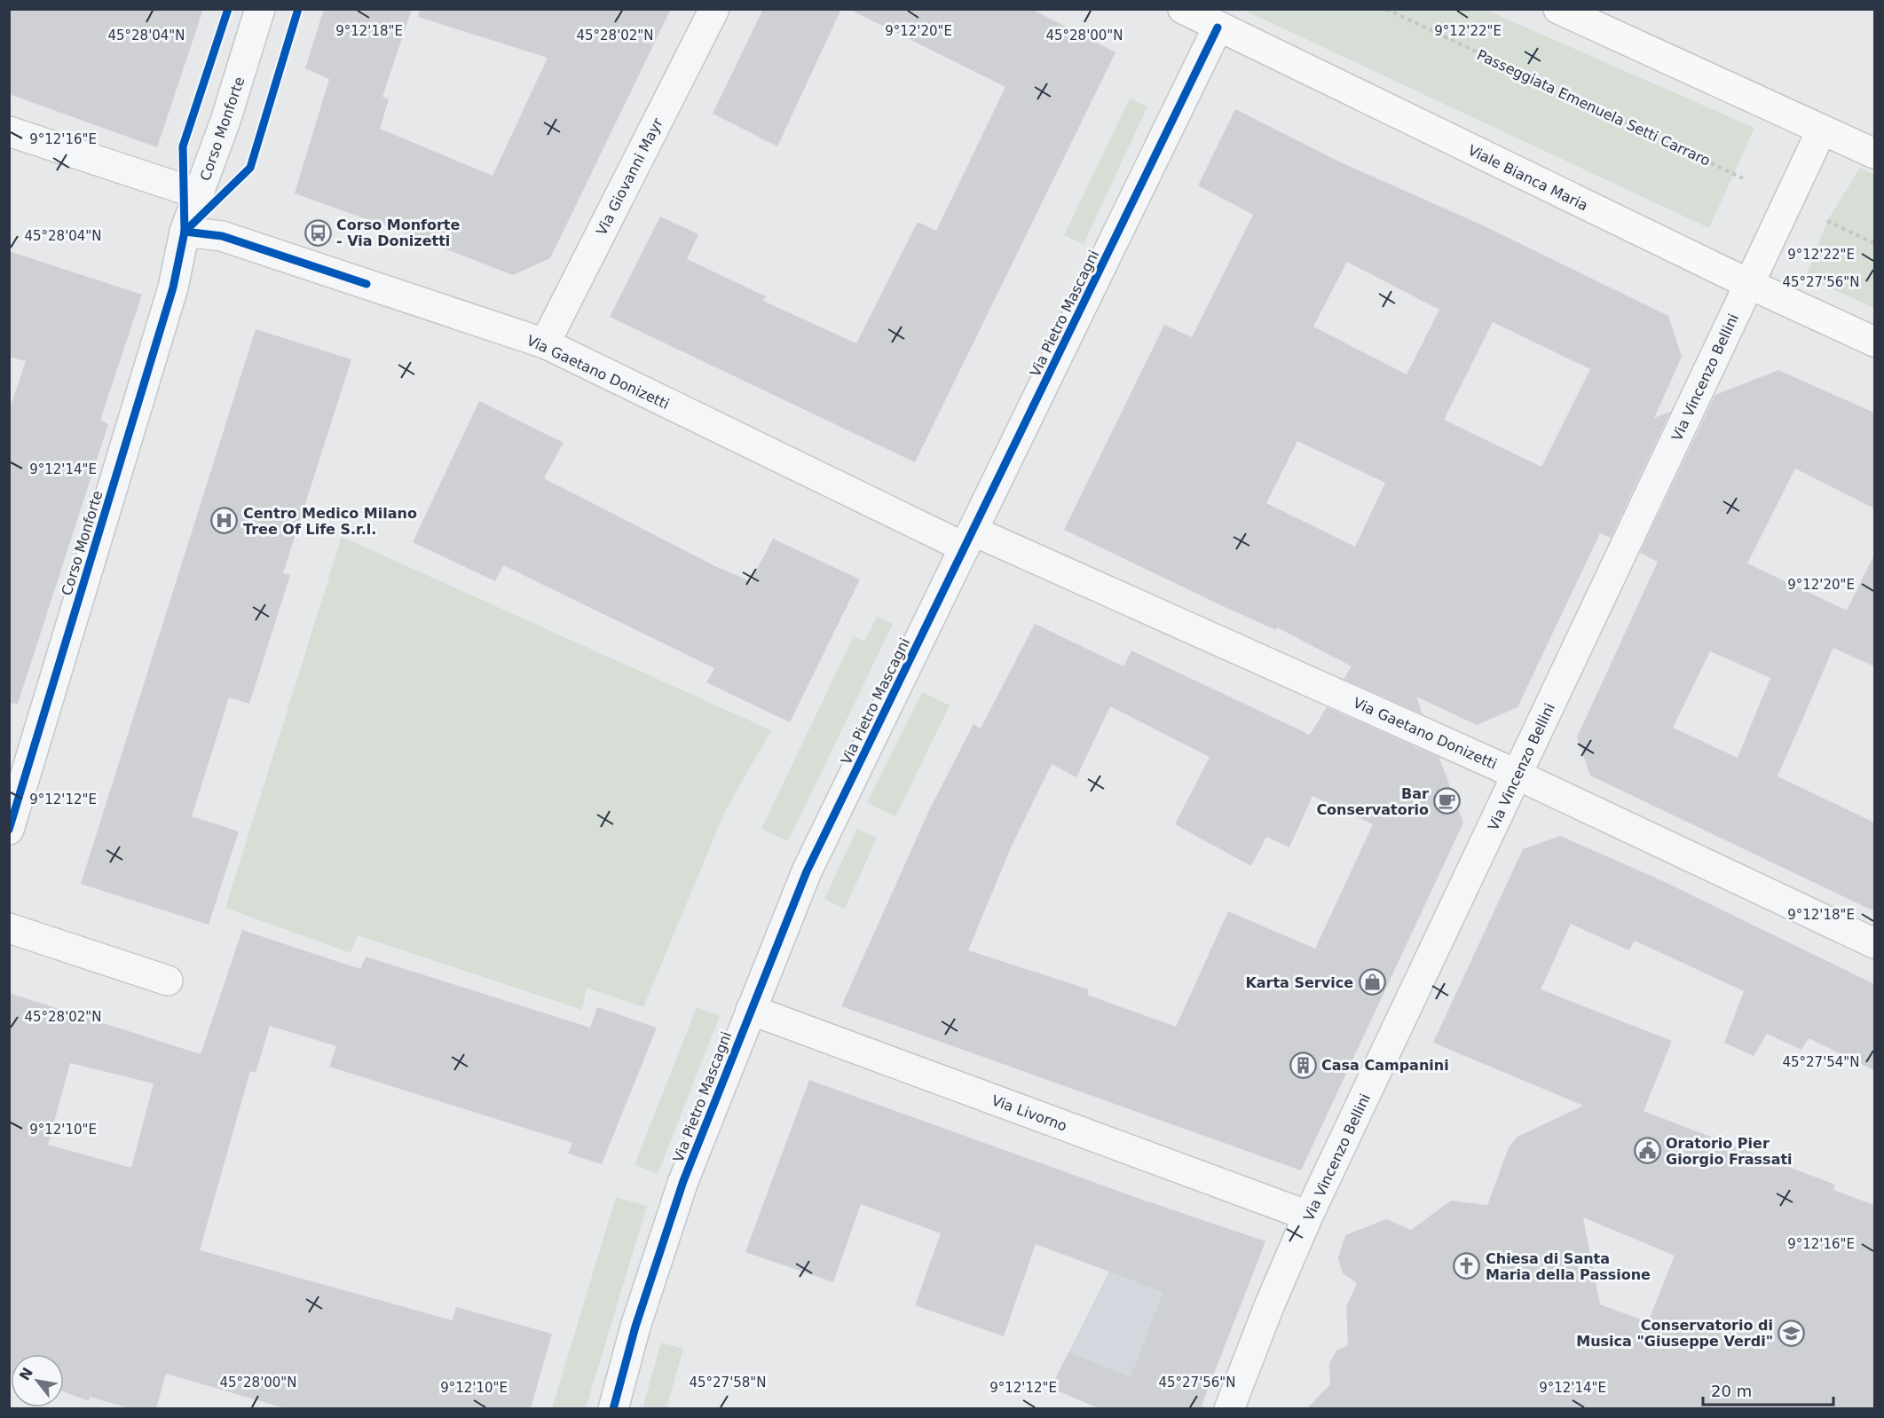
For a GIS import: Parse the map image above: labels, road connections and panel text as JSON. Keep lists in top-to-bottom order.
{
  "streets": {
    "main road": ["Viale Bianca Maria", "Via Vincenzo Bellini"],
    "street": [
      "Corso Monforte",
      "Via Giovanni Mayr",
      "Via Pietro Mascagni",
      "Via Gaetano Donizetti",
      "Via Livorno"
    ],
    "path": ["Passeggiata Emenuela Setti Carraro"]
  },
  "crossings": [
    ["Corso Monforte", "Via Gaetano Donizetti"],
    ["Via Giovanni Mayr", "Via Gaetano Donizetti"],
    ["Viale Bianca Maria", "Via Pietro Mascagni"],
    ["Viale Bianca Maria", "Via Vincenzo Bellini"],
    ["Via Pietro Mascagni", "Via Gaetano Donizetti"],
    ["Via Pietro Mascagni", "Via Livorno"],
    ["Via Gaetano Donizetti", "Via Vincenzo Bellini"],
    ["Via Vincenzo Bellini", "Via Livorno"]
  ],
  "places": {
    "bus stop": ["Corso Monforte - Via Donizetti"],
    "hospital": ["Centro Medico Milano Tree Of Life S.r.l."],
    "cafe": ["Bar Conservatorio"],
    "shop": ["Karta Service"],
    "building": ["Casa Campanini"],
    "public building": ["Oratorio Pier Giorgio Frassati"],
    "church": ["Chiesa di Santa Maria della Passione"],
    "school or university": ["Conservatorio di Musica \"Giuseppe Verdi\""]
  },
  "scale_bar": "20 m",
  "north": "top left",
  "coordinates": [
    "9°12'18\"E",
    "9°12'20\"E",
    "9°12'22\"E",
    "45°28'04\"N",
    "45°28'02\"N",
    "45°28'00\"N",
    "9°12'16\"E",
    "45°27'56\"N",
    "9°12'14\"E",
    "9°12'12\"E",
    "45°27'54\"N",
    "9°12'10\"E",
    "45°27'58\"N"
  ]
}
